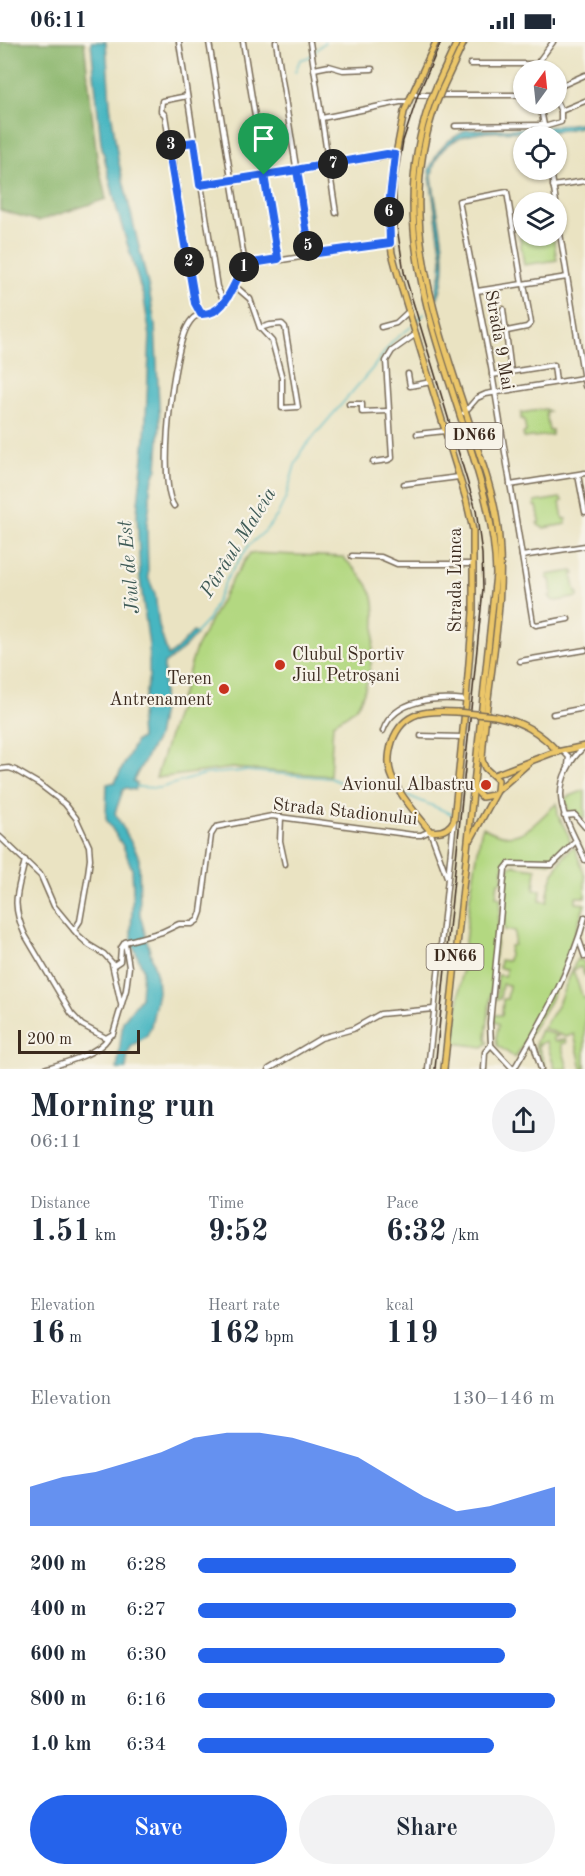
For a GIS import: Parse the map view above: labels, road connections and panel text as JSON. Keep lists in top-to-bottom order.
{
  "streets": {
    "main road": ["DN66", "Strada Lunca"],
    "street": ["Strada 9 Mai", "Strada Stadionului"]
  },
  "water": ["Pârâul Maleia", "Jiul de Est"],
  "places": ["Clubul Sportiv Jiul Petroșani", "Teren Antrenament", "Avionul Albastru"],
  "scale_bar": "200 m",
  "north": "top",
  "page": {
    "status": "06:11",
    "pins": [
      "3",
      "7",
      "6",
      "5",
      "2",
      "1"
    ],
    "scale": "200 m",
    "heading": ["Morning run", "06:11"],
    "stats": [
      ["Distance", "1.51 km"],
      ["Time", "9:52"],
      ["Pace", "6:32 /km"],
      ["Elevation", "16 m"],
      ["Heart rate", "162 bpm"],
      ["kcal", "119"]
    ],
    "chart": ["Elevation", "130–146 m"],
    "list": [
      {
        "name": "200 m",
        "note": "6:28"
      },
      {
        "name": "400 m",
        "note": "6:27"
      },
      {
        "name": "600 m",
        "note": "6:30"
      },
      {
        "name": "800 m",
        "note": "6:16"
      },
      {
        "name": "1.0 km",
        "note": "6:34"
      }
    ],
    "buttons": ["Save", "Share"]
  }
}
